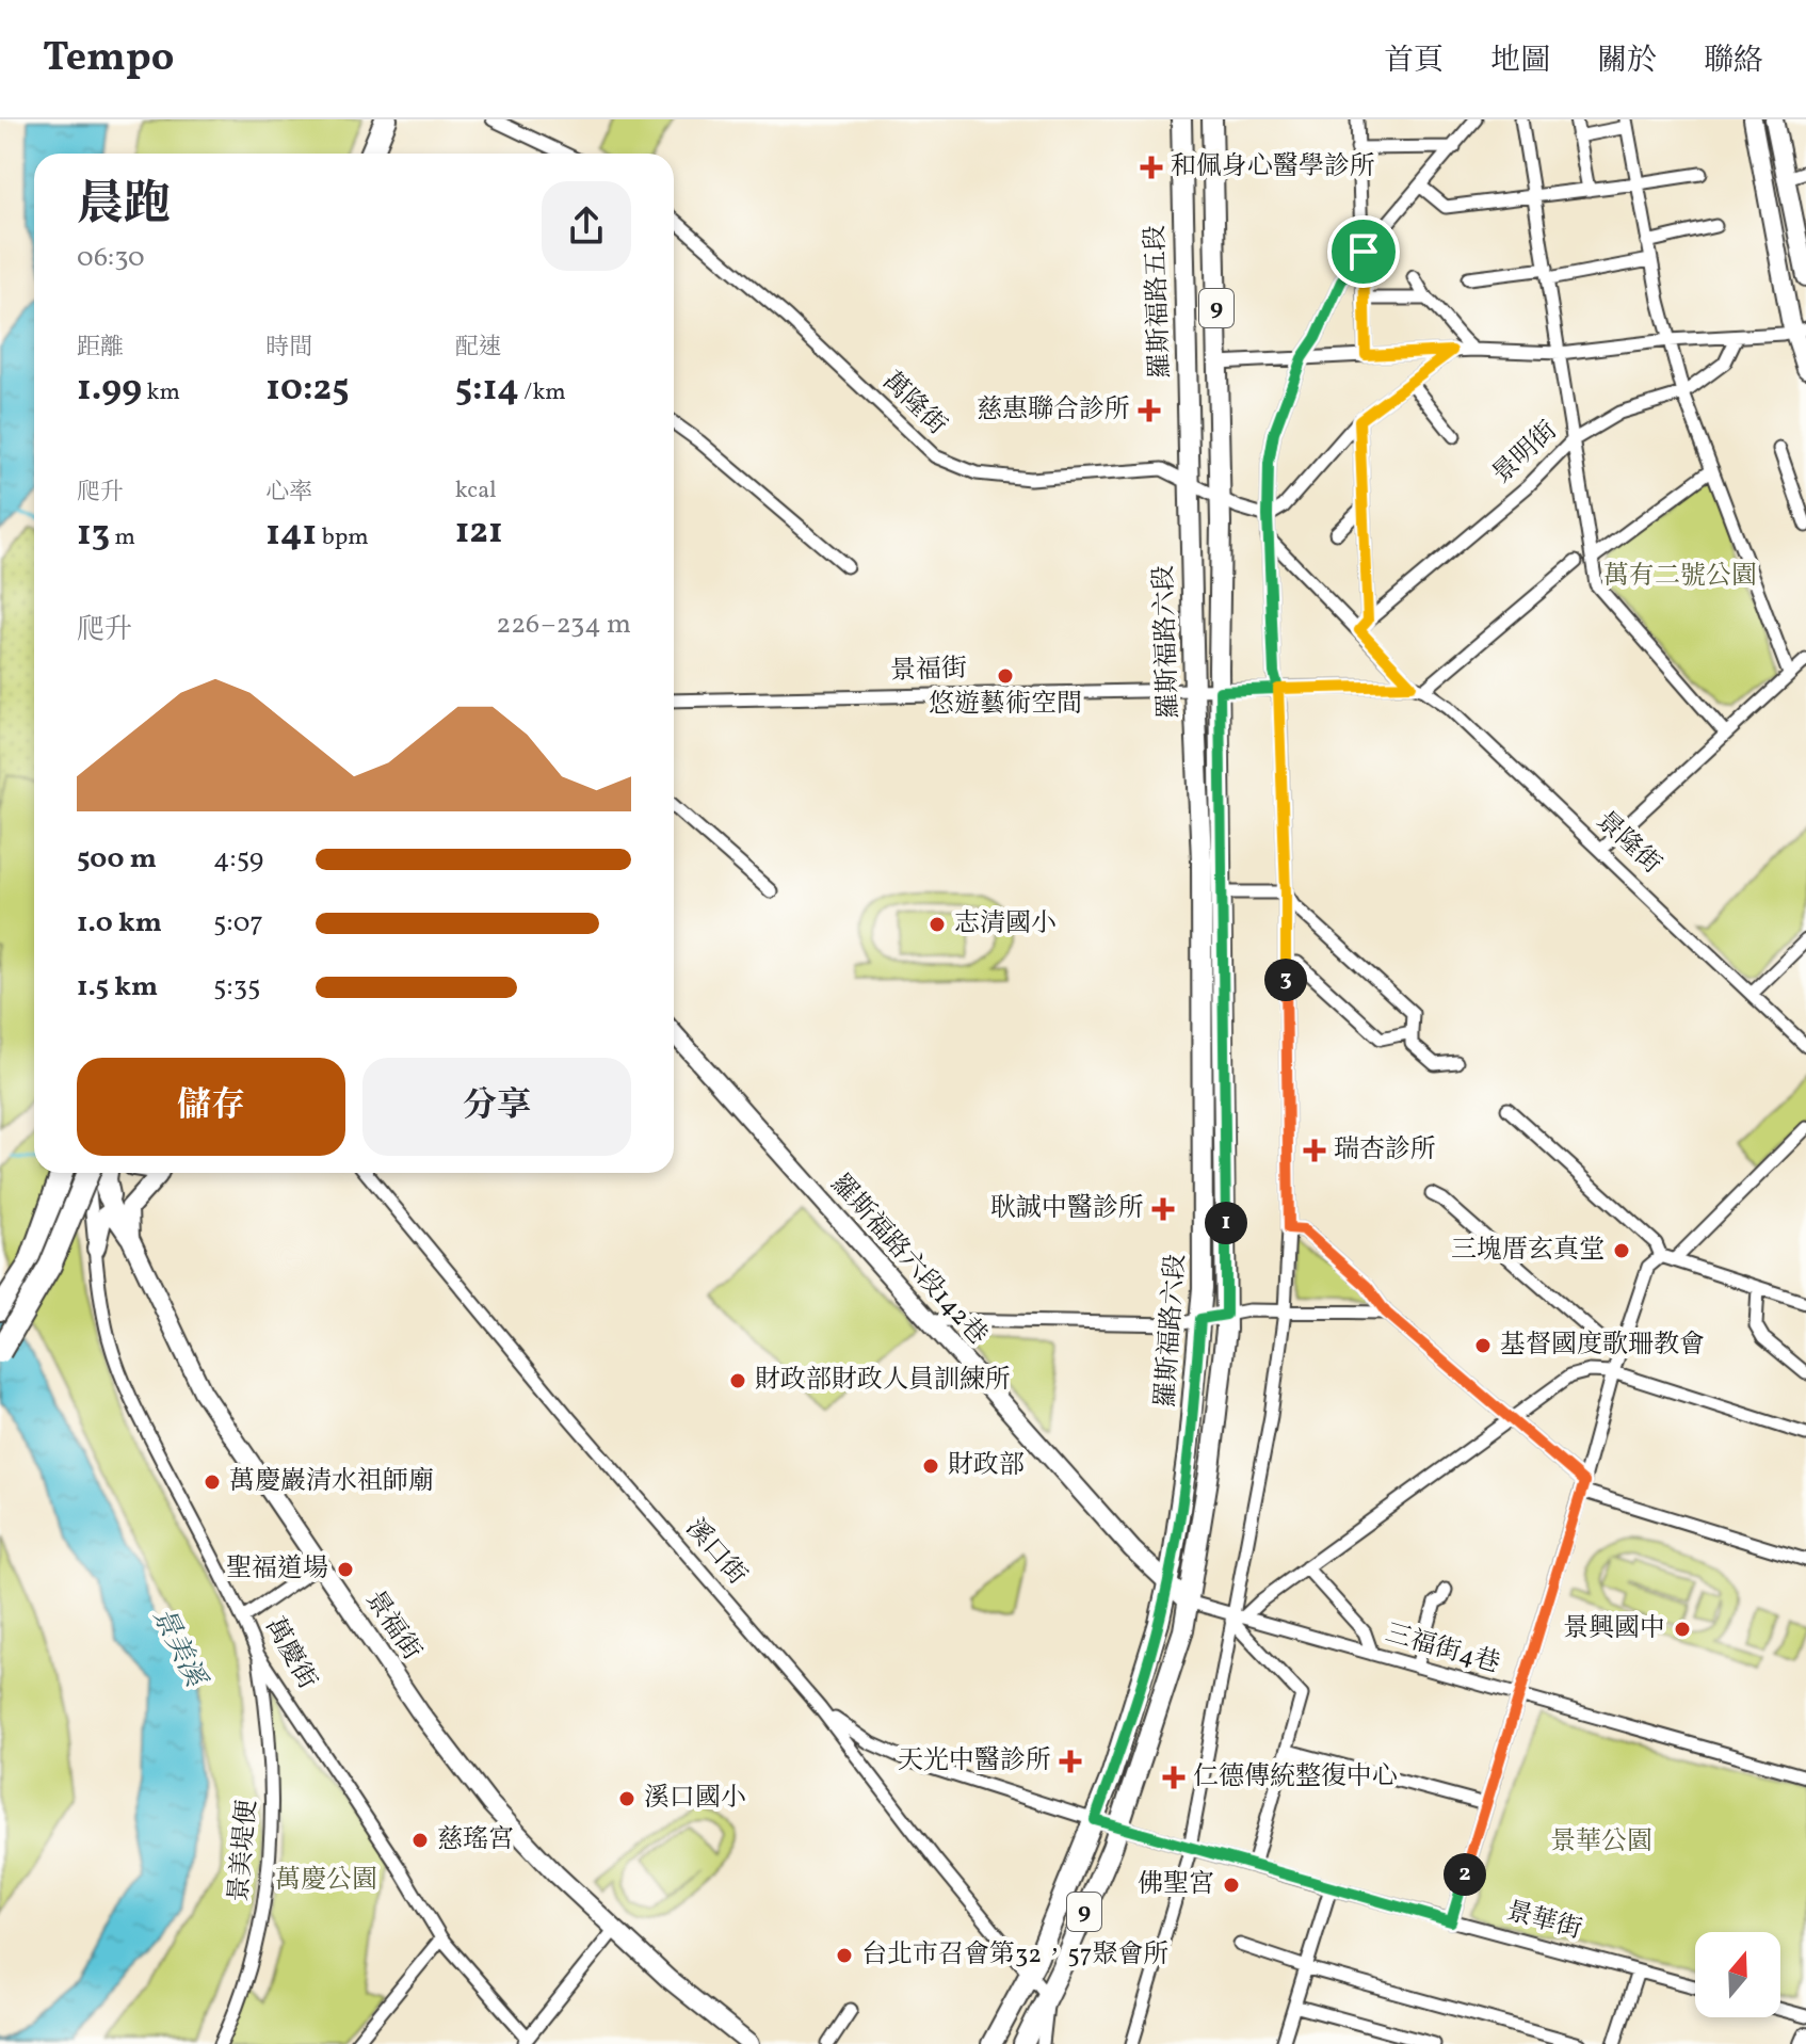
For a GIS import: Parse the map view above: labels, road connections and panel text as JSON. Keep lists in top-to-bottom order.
{
  "streets": {
    "main road": ["羅斯福路五段", "9", "羅斯福路六段"],
    "street": [
      "萬隆街",
      "景明街",
      "景福街",
      "景隆街",
      "羅斯福路六段142巷",
      "溪口街",
      "三福街4巷",
      "萬慶街",
      "景美堤便",
      "景華街"
    ]
  },
  "crossings": [
    ["羅斯福路五段", "萬隆街"],
    ["羅斯福路五段", "羅斯福路六段"],
    ["9", "羅斯福路六段"],
    ["萬隆街", "羅斯福路六段"],
    ["景明街", "景隆街"],
    ["羅斯福路六段", "景福街"],
    ["羅斯福路六段", "羅斯福路六段142巷"],
    ["羅斯福路六段", "溪口街"],
    ["羅斯福路六段", "三福街4巷"],
    ["羅斯福路六段", "景華街"],
    ["羅斯福路六段142巷", "三福街4巷"],
    ["溪口街", "景華街"],
    ["萬慶街", "景美堤便"]
  ],
  "water": ["景美溪"],
  "parks": ["萬有二號公園", "景華公園", "萬慶公園"],
  "places": {
    "health": [
      "和佩身心醫學診所",
      "慈惠聯合診所",
      "瑞杏診所",
      "耿誠中醫診所",
      "天光中醫診所",
      "仁德傳統整復中心"
    ],
    "other": [
      "悠遊藝術空間",
      "志清國小",
      "三塊厝玄真堂",
      "基督國度歌珊教會",
      "財政部財政人員訓練所",
      "財政部",
      "萬慶巖清水祖師廟",
      "聖福道場",
      "景興國中",
      "溪口國小",
      "慈瑤宮",
      "佛聖宮",
      "台北市召會第32，57聚會所"
    ]
  },
  "north": "top",
  "page": {
    "header": "Tempo",
    "nav": [
      "首頁",
      "地圖",
      "關於",
      "聯絡"
    ],
    "heading": ["晨跑", "06:30"],
    "stats": [
      ["距離", "1.99 km"],
      ["時間", "10:25"],
      ["配速", "5:14 /km"],
      ["爬升", "13 m"],
      ["心率", "141 bpm"],
      ["kcal", "121"]
    ],
    "chart": ["爬升", "226–234 m"],
    "list": [
      {
        "name": "500 m",
        "note": "4:59"
      },
      {
        "name": "1.0 km",
        "note": "5:07"
      },
      {
        "name": "1.5 km",
        "note": "5:35"
      }
    ],
    "pins": ["3", "1", "2"],
    "buttons": ["儲存", "分享"]
  }
}
